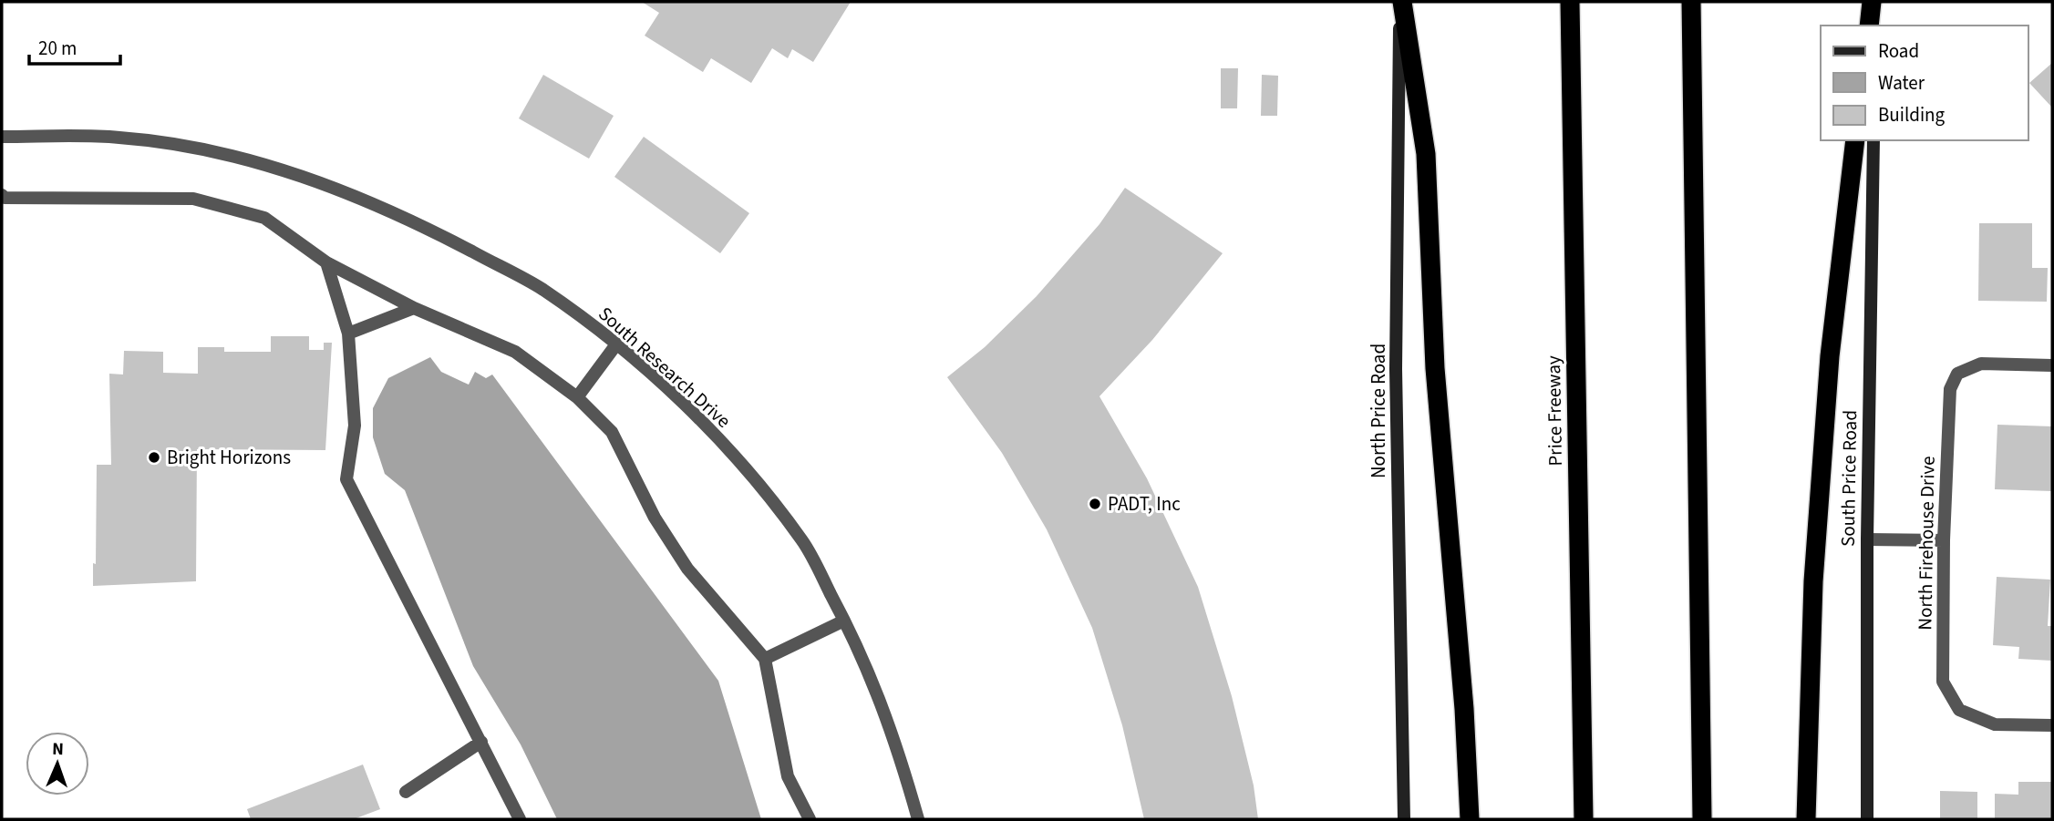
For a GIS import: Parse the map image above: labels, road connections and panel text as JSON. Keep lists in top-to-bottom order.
{
  "streets": {
    "highway": ["Price Freeway"],
    "main road": ["North Price Road", "South Price Road"],
    "street": ["South Research Drive", "North Firehouse Drive"]
  },
  "places": ["Bright Horizons", "PADT, Inc"],
  "legend": ["Road", "Water", "Building"],
  "scale_bar": "20 m",
  "north": "top"
}
